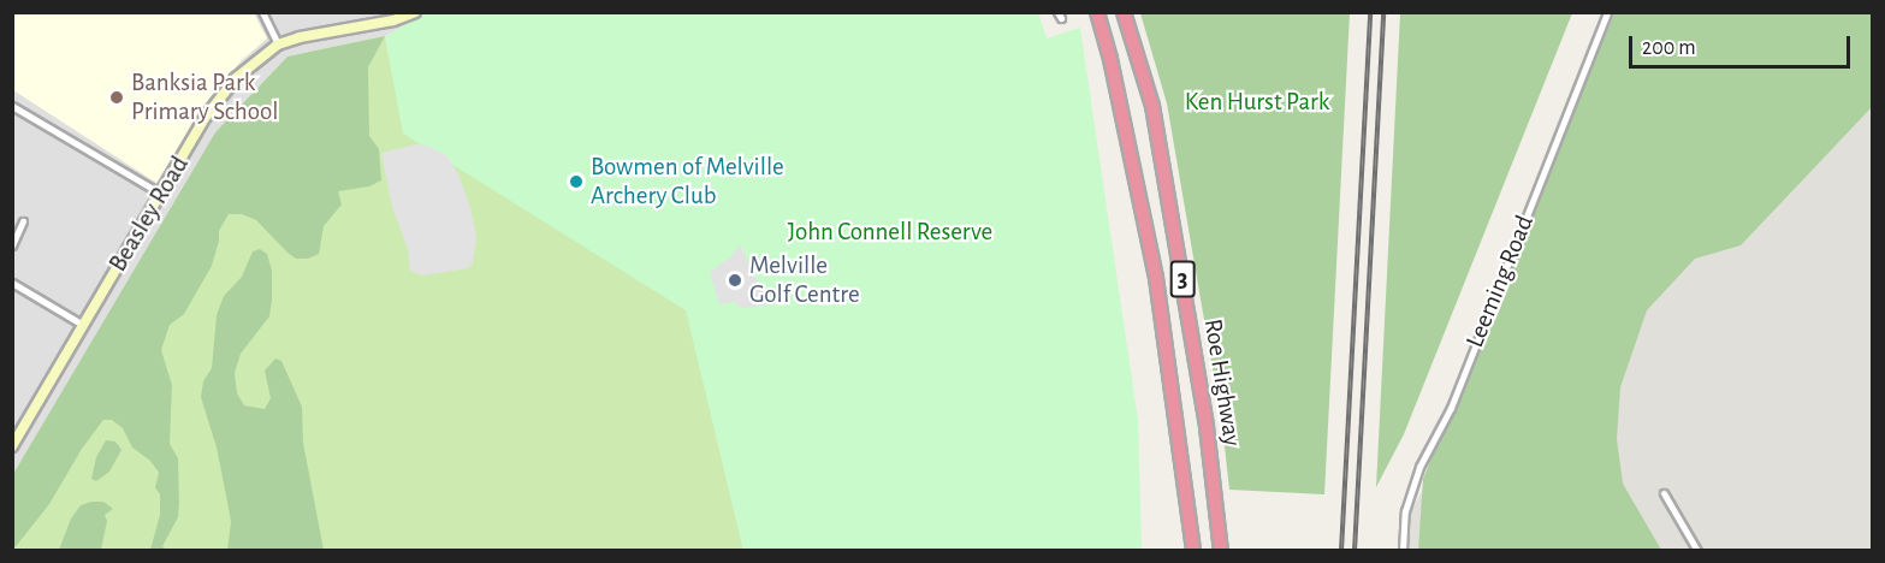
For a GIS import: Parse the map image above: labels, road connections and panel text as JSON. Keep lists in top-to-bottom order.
{
  "streets": {
    "highway": ["3", "Roe Highway"],
    "main road": ["Beasley Road"],
    "street": ["Leeming Road"]
  },
  "parks": ["Ken Hurst Park", "John Connell Reserve"],
  "places": ["Banksia Park Primary School", "Bowmen of Melville Archery Club", "Melville Golf Centre"],
  "scale_bar": "200 m"
}
